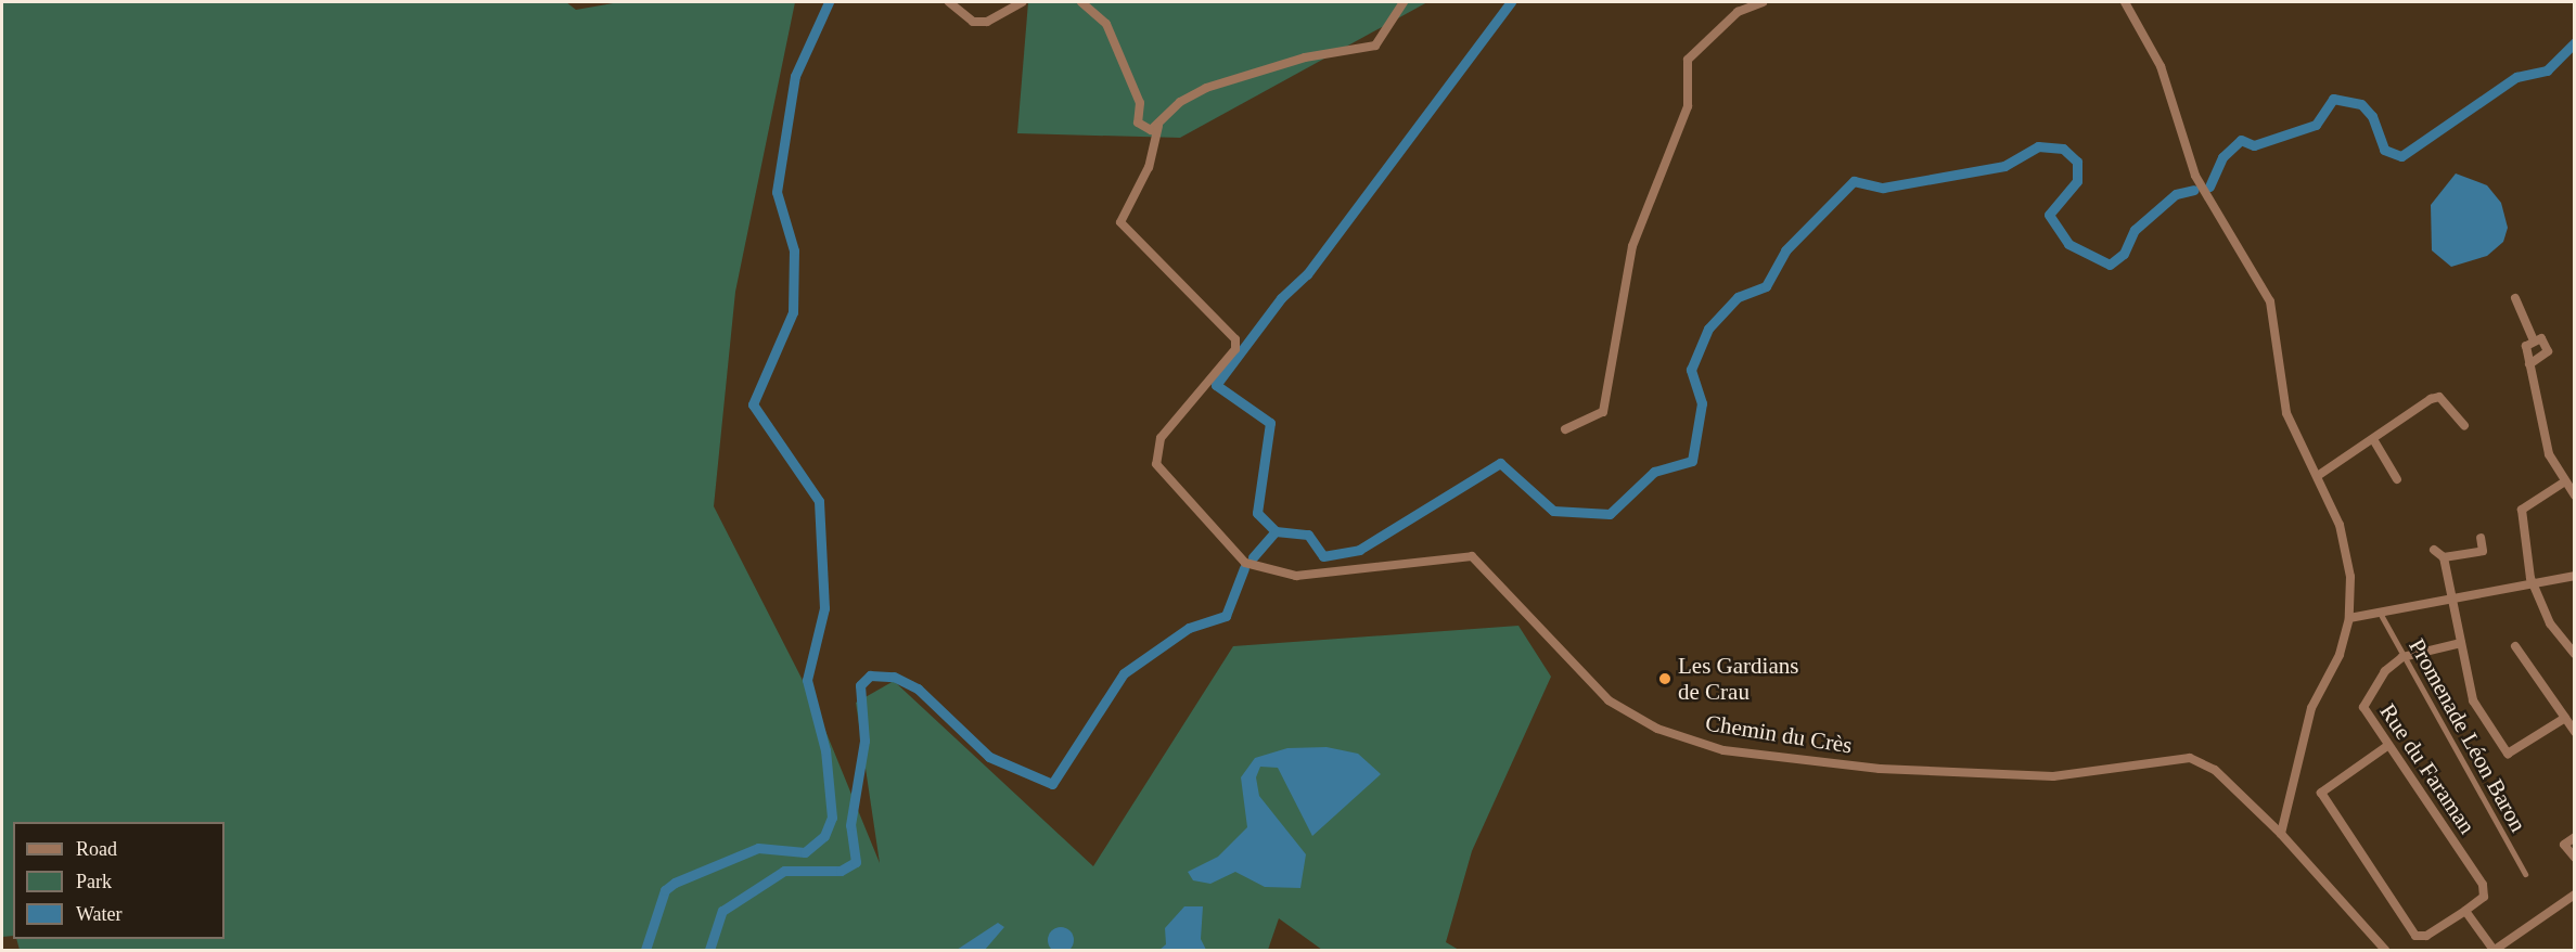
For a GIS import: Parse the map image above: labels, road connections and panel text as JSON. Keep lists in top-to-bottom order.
{
  "streets": {
    "street": ["Chemin du Crès", "Promenade Léon Baron", "Rue du Faraman"]
  },
  "crossings": [
    ["Promenade Léon Baron", "Rue du Faraman"]
  ],
  "places": ["Les Gardians de Crau"],
  "legend": ["Road", "Park", "Water"]
}
